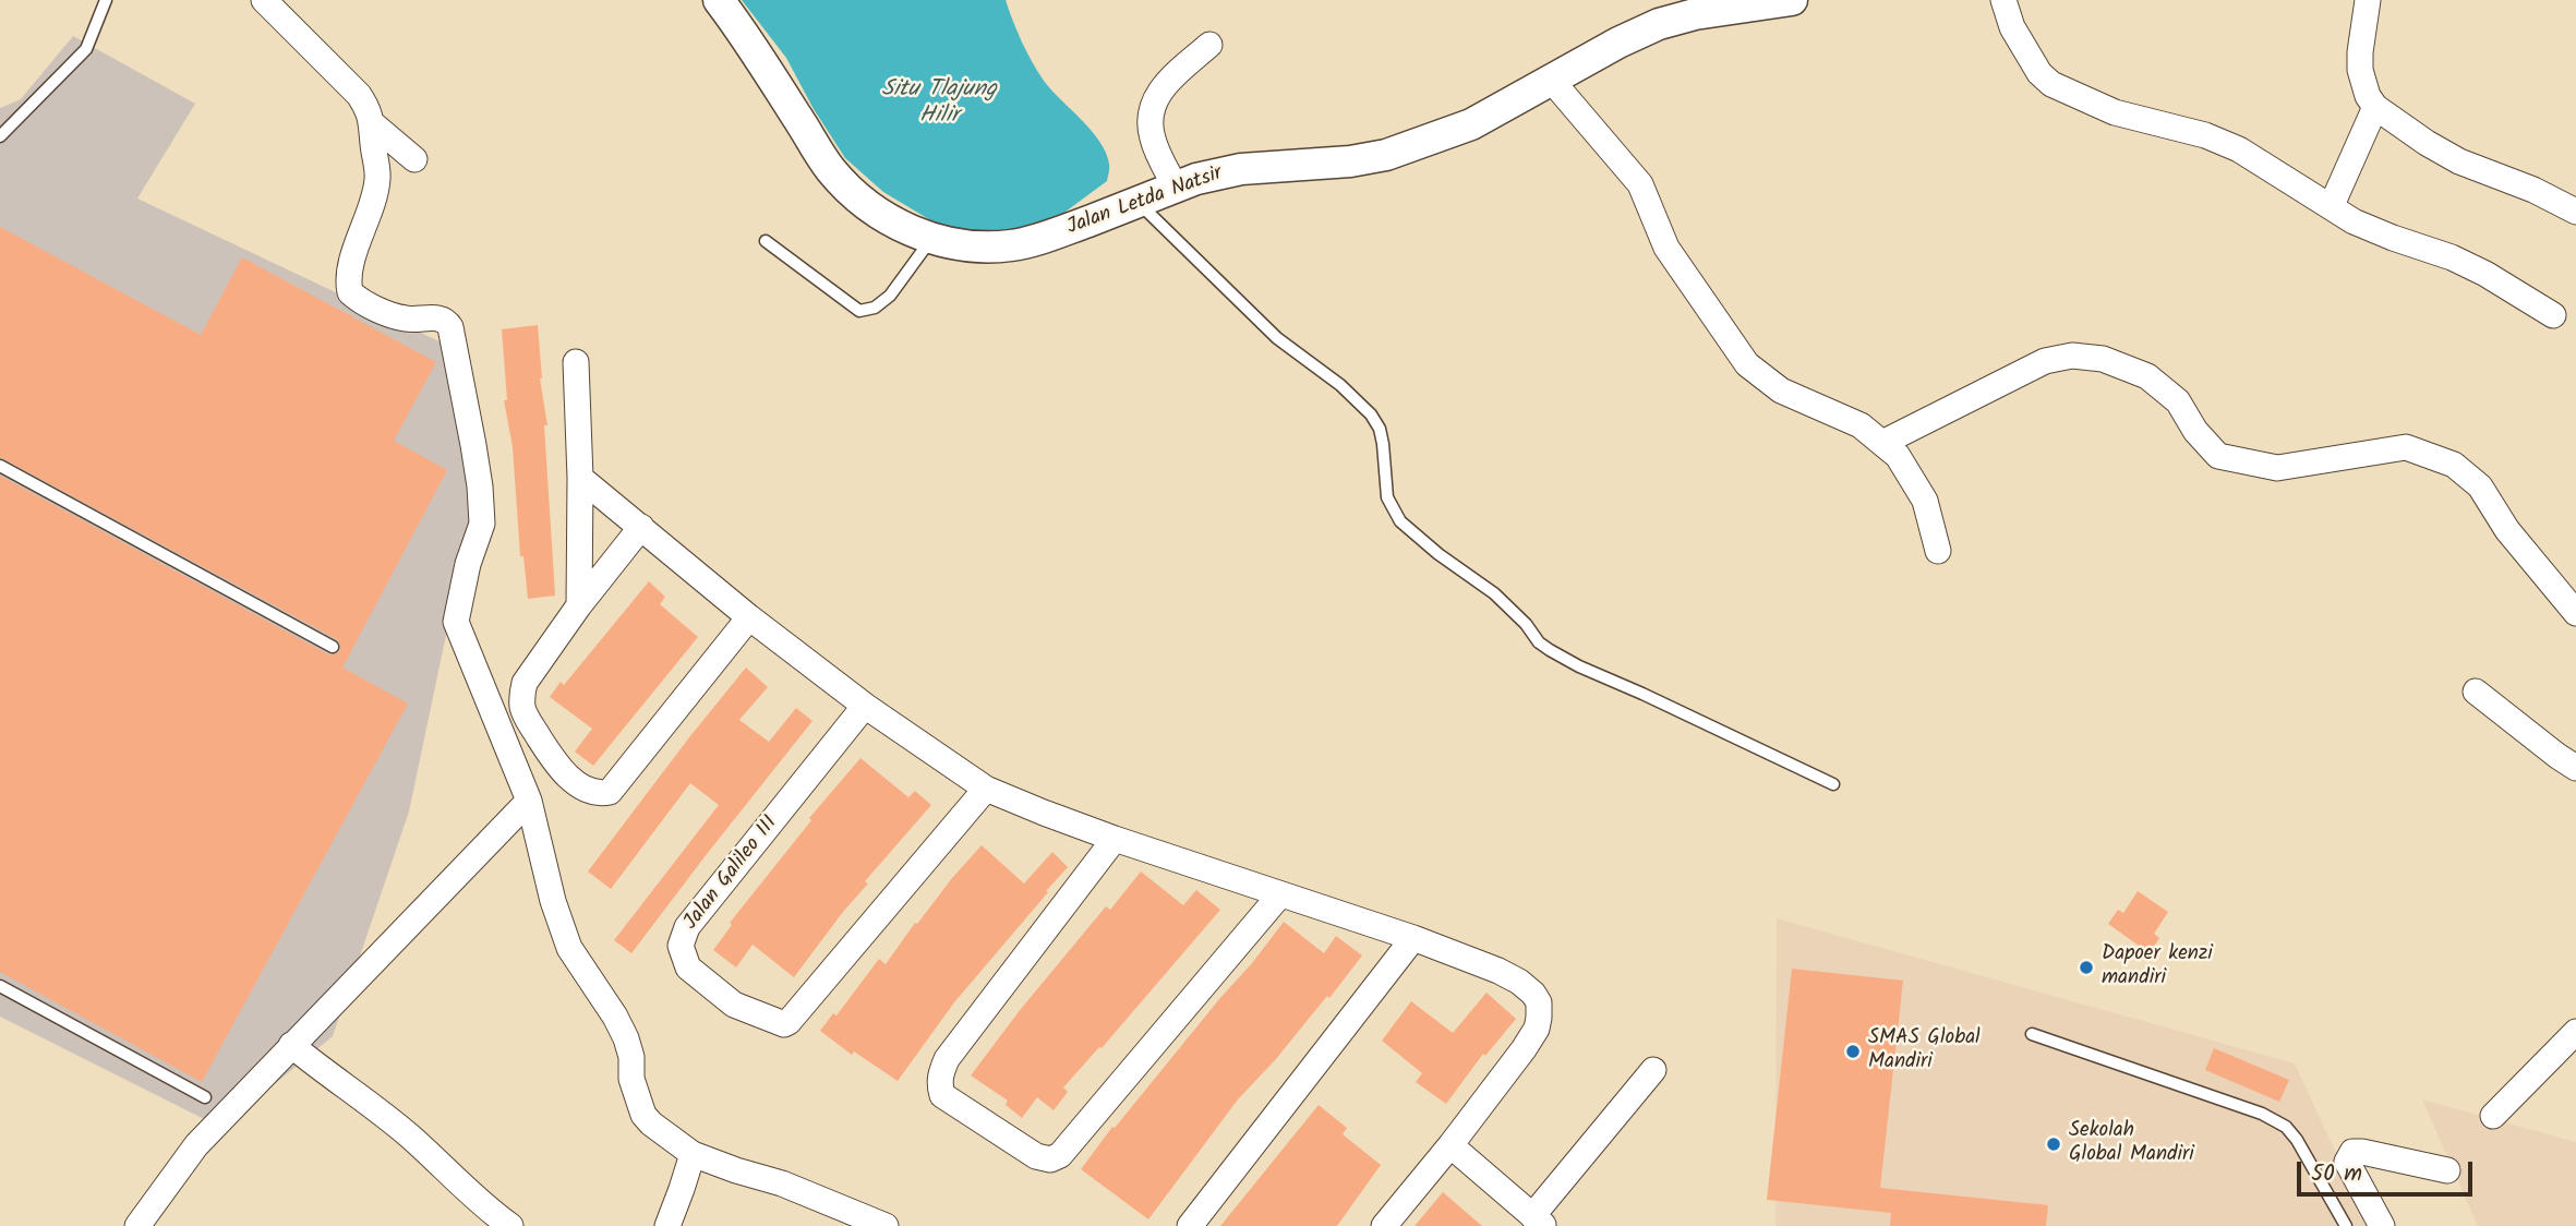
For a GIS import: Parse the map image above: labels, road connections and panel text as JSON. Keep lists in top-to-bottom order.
{
  "streets": {
    "street": ["Jalan Letda Natsir", "Jalan Galileo III"]
  },
  "water": ["Situ Tlajung Hilir"],
  "places": ["Dapoer kenzi mandiri", "SMAS Global Mandiri", "Sekolah Global Mandiri"],
  "scale_bar": "50 m"
}
